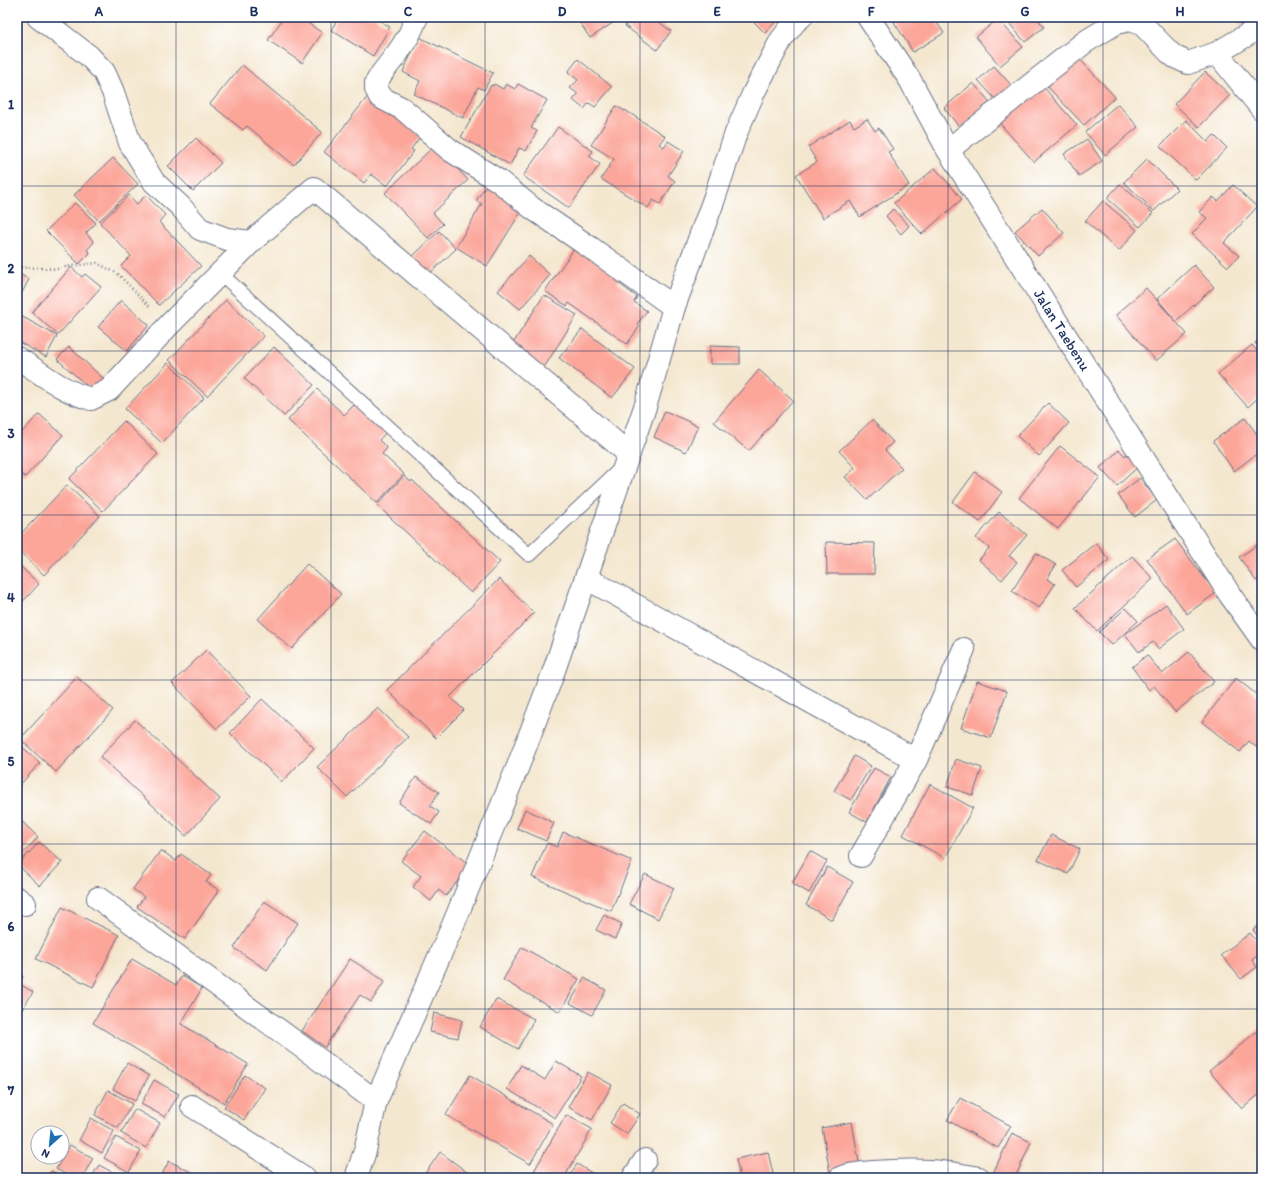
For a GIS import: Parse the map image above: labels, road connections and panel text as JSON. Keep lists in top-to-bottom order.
{
  "streets": {
    "street": ["Jalan Taebenu"]
  },
  "north": "bottom left",
  "grid": {
    "columns": [
      "A",
      "B",
      "C",
      "D",
      "E",
      "F",
      "G",
      "H"
    ],
    "rows": [
      "1",
      "2",
      "3",
      "4",
      "5",
      "6",
      "7"
    ]
  }
}
